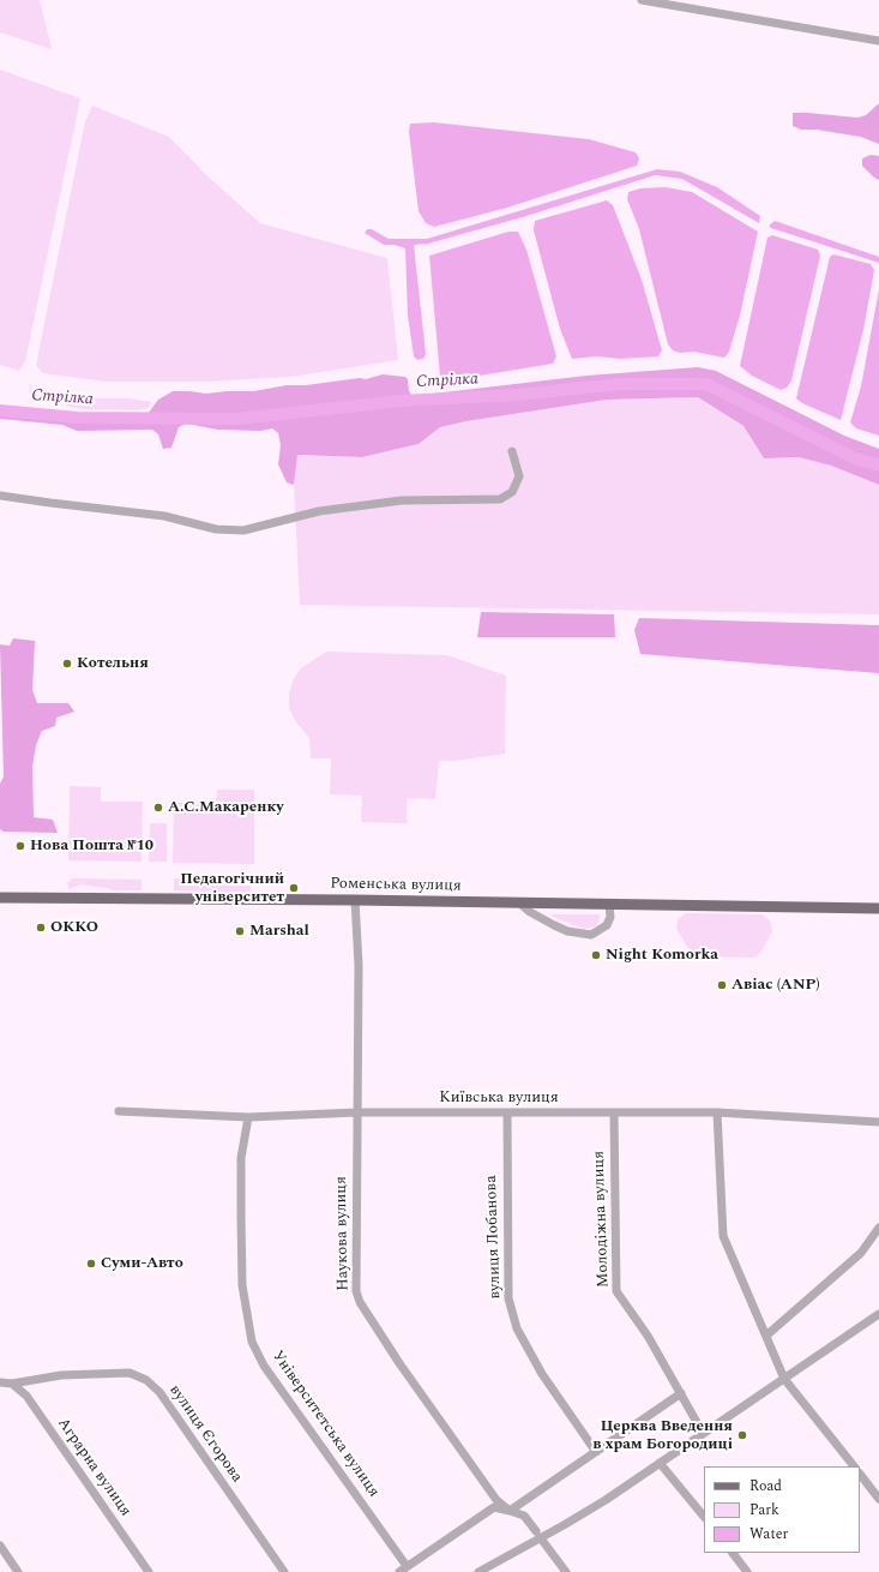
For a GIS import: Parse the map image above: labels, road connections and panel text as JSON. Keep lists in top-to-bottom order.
{
  "streets": {
    "main road": ["Роменська вулиця"],
    "street": [
      "Київська вулиця",
      "Молодіжна вулиця",
      "Наукова вулиця",
      "вулиця Лобанова",
      "Університетська вулиця",
      "вулиця Єгорова",
      "Аграрна вулиця"
    ]
  },
  "crossings": [
    ["Роменська вулиця", "Наукова вулиця"],
    ["Київська вулиця", "Молодіжна вулиця"],
    ["Київська вулиця", "Наукова вулиця"],
    ["Київська вулиця", "вулиця Лобанова"],
    ["Київська вулиця", "Університетська вулиця"],
    ["вулиця Єгорова", "Аграрна вулиця"]
  ],
  "water": ["Стрілка"],
  "places": [
    "Котельня",
    "А.С.Макаренку",
    "Нова Пошта №10",
    "Педагогічний університет",
    "ОККО",
    "Marshal",
    "Night Komorka",
    "Авіас (ANP)",
    "Суми-Авто",
    "Церква Введення в храм Богородиці"
  ],
  "legend": ["Road", "Park", "Water"]
}
